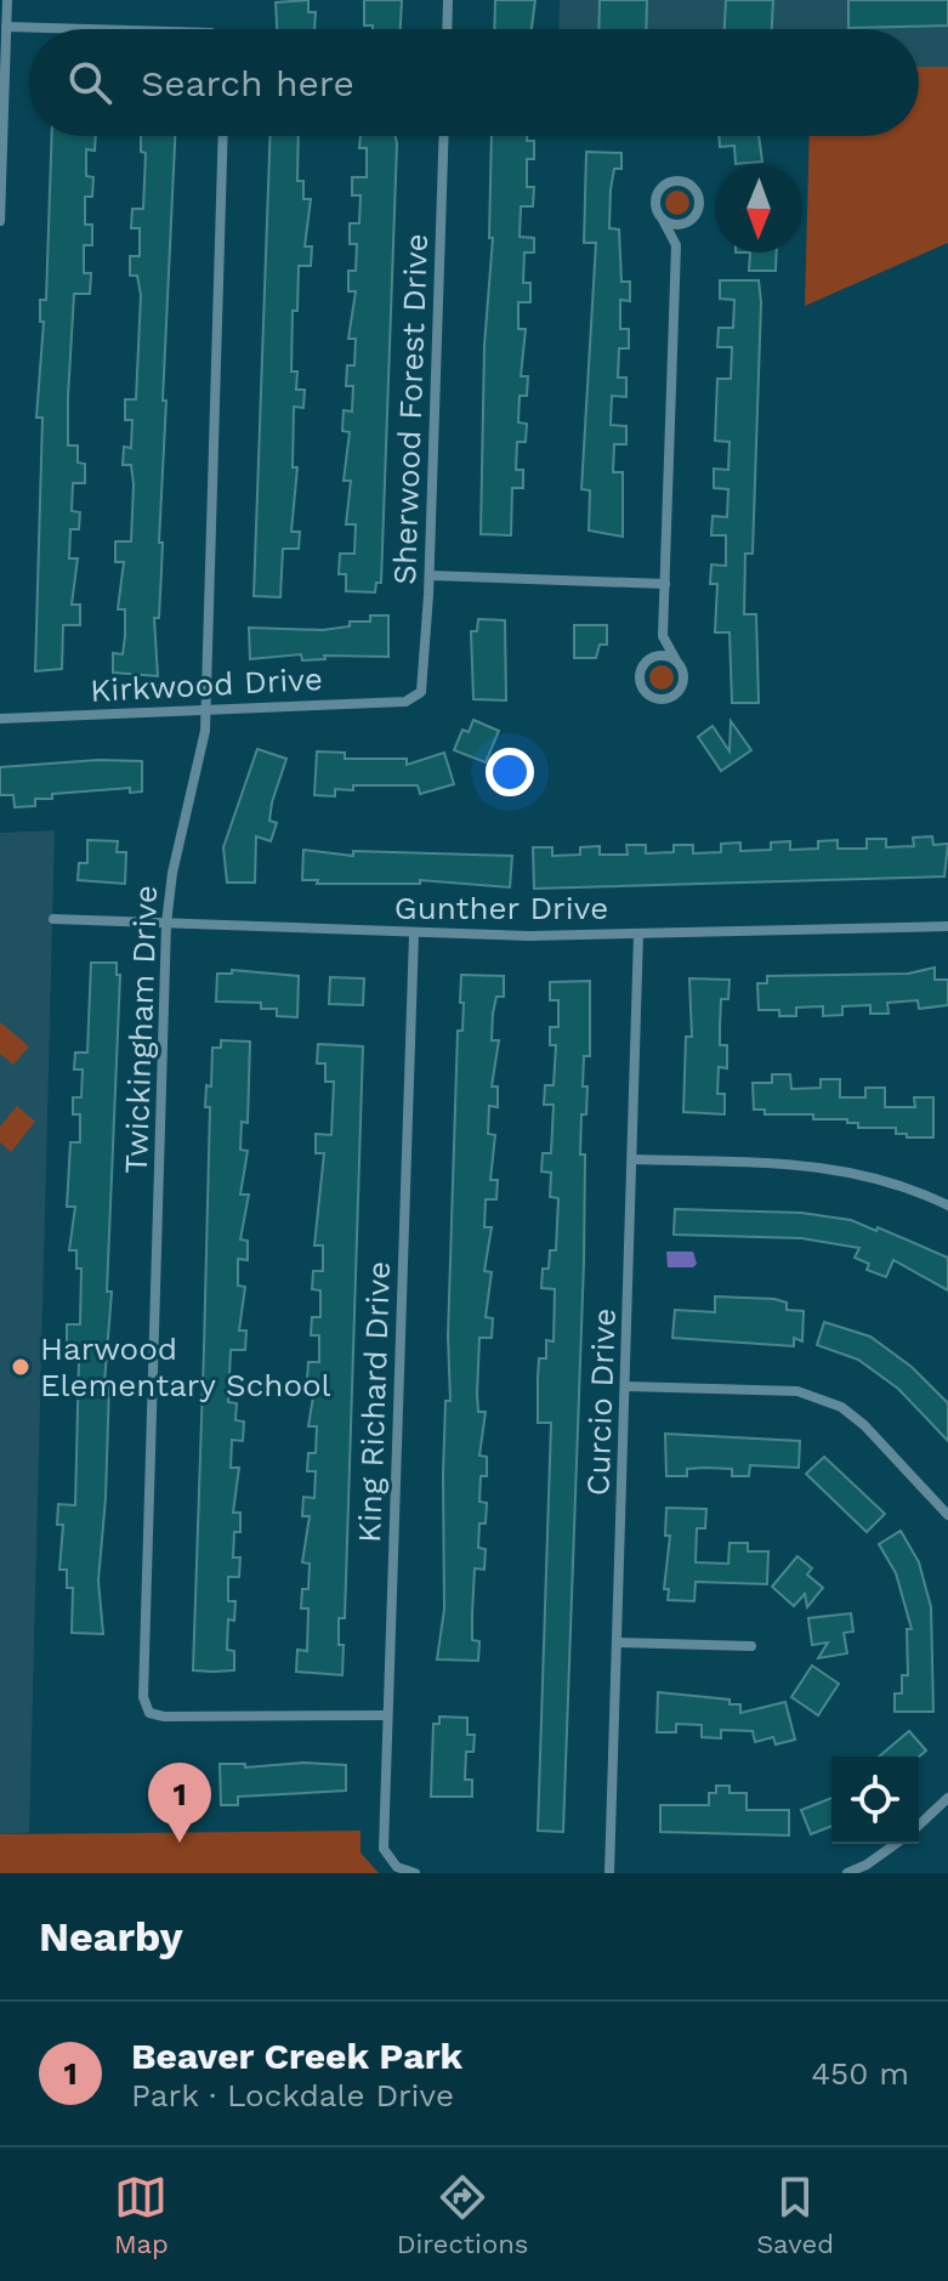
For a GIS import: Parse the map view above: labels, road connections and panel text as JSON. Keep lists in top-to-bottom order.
{
  "streets": {
    "street": [
      "Sherwood Forest Drive",
      "Kirkwood Drive",
      "Gunther Drive",
      "Twickingham Drive",
      "King Richard Drive",
      "Curcio Drive"
    ]
  },
  "crossings": [
    ["Sherwood Forest Drive", "Kirkwood Drive"],
    ["Kirkwood Drive", "Twickingham Drive"],
    ["Gunther Drive", "Twickingham Drive"],
    ["Gunther Drive", "King Richard Drive"],
    ["Gunther Drive", "Curcio Drive"],
    ["Twickingham Drive", "King Richard Drive"]
  ],
  "places": ["Harwood Elementary School"],
  "north": "bottom",
  "page": {
    "search": "Search here",
    "pins": "1",
    "heading": "Nearby",
    "list": [
      {
        "mark": "1",
        "name": "Beaver Creek Park",
        "note": "Park · Lockdale Drive",
        "value": "450 m"
      }
    ],
    "nav": ["Map", "Directions", "Saved"]
  }
}
